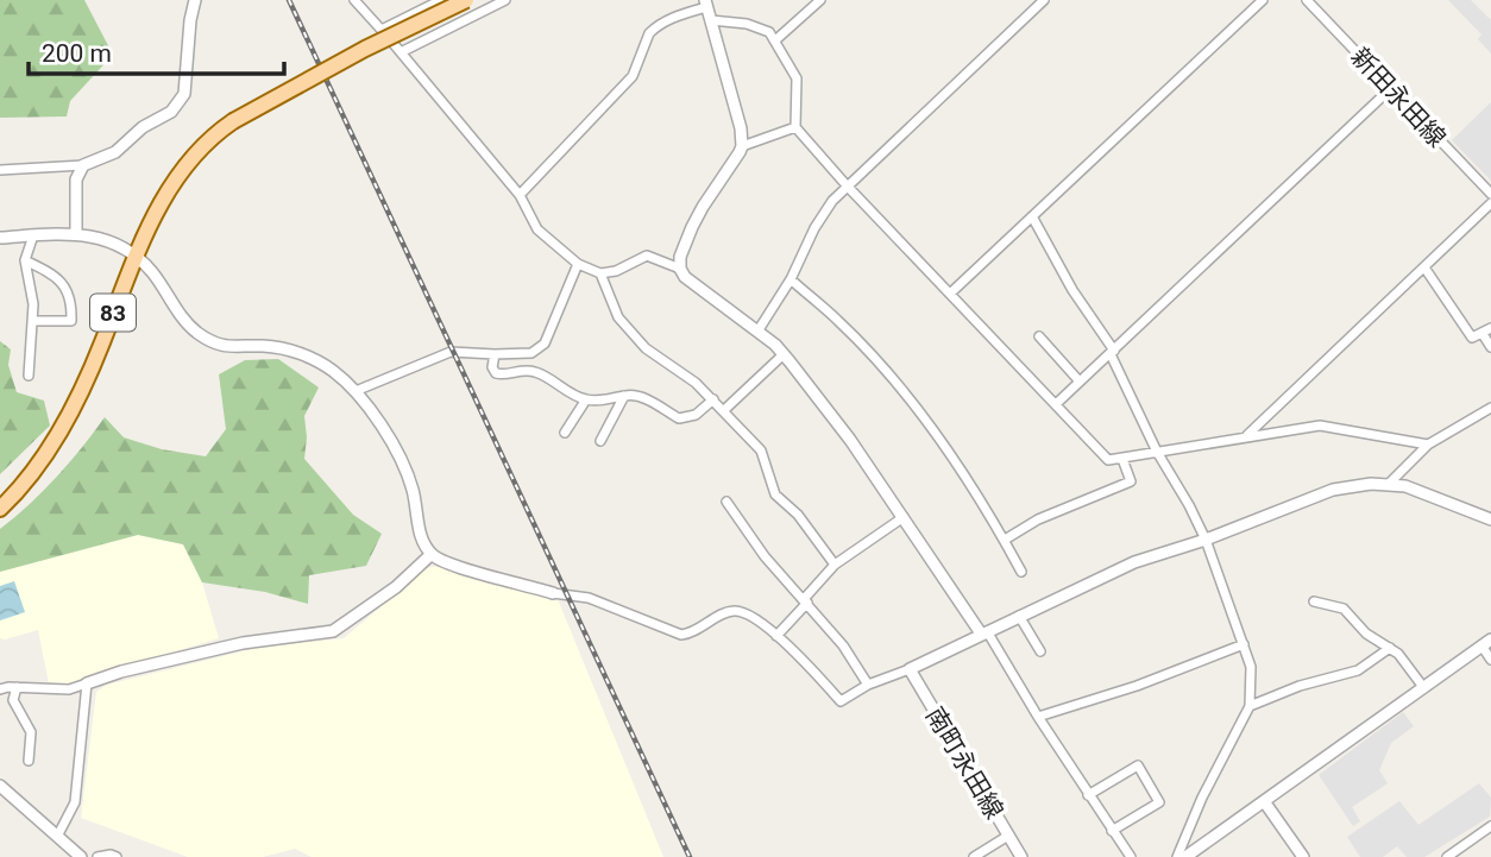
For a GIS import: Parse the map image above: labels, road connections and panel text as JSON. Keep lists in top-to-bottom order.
{
  "streets": {
    "main road": ["83"],
    "street": ["新田永田線", "南町永田線"]
  },
  "scale_bar": "200 m"
}
